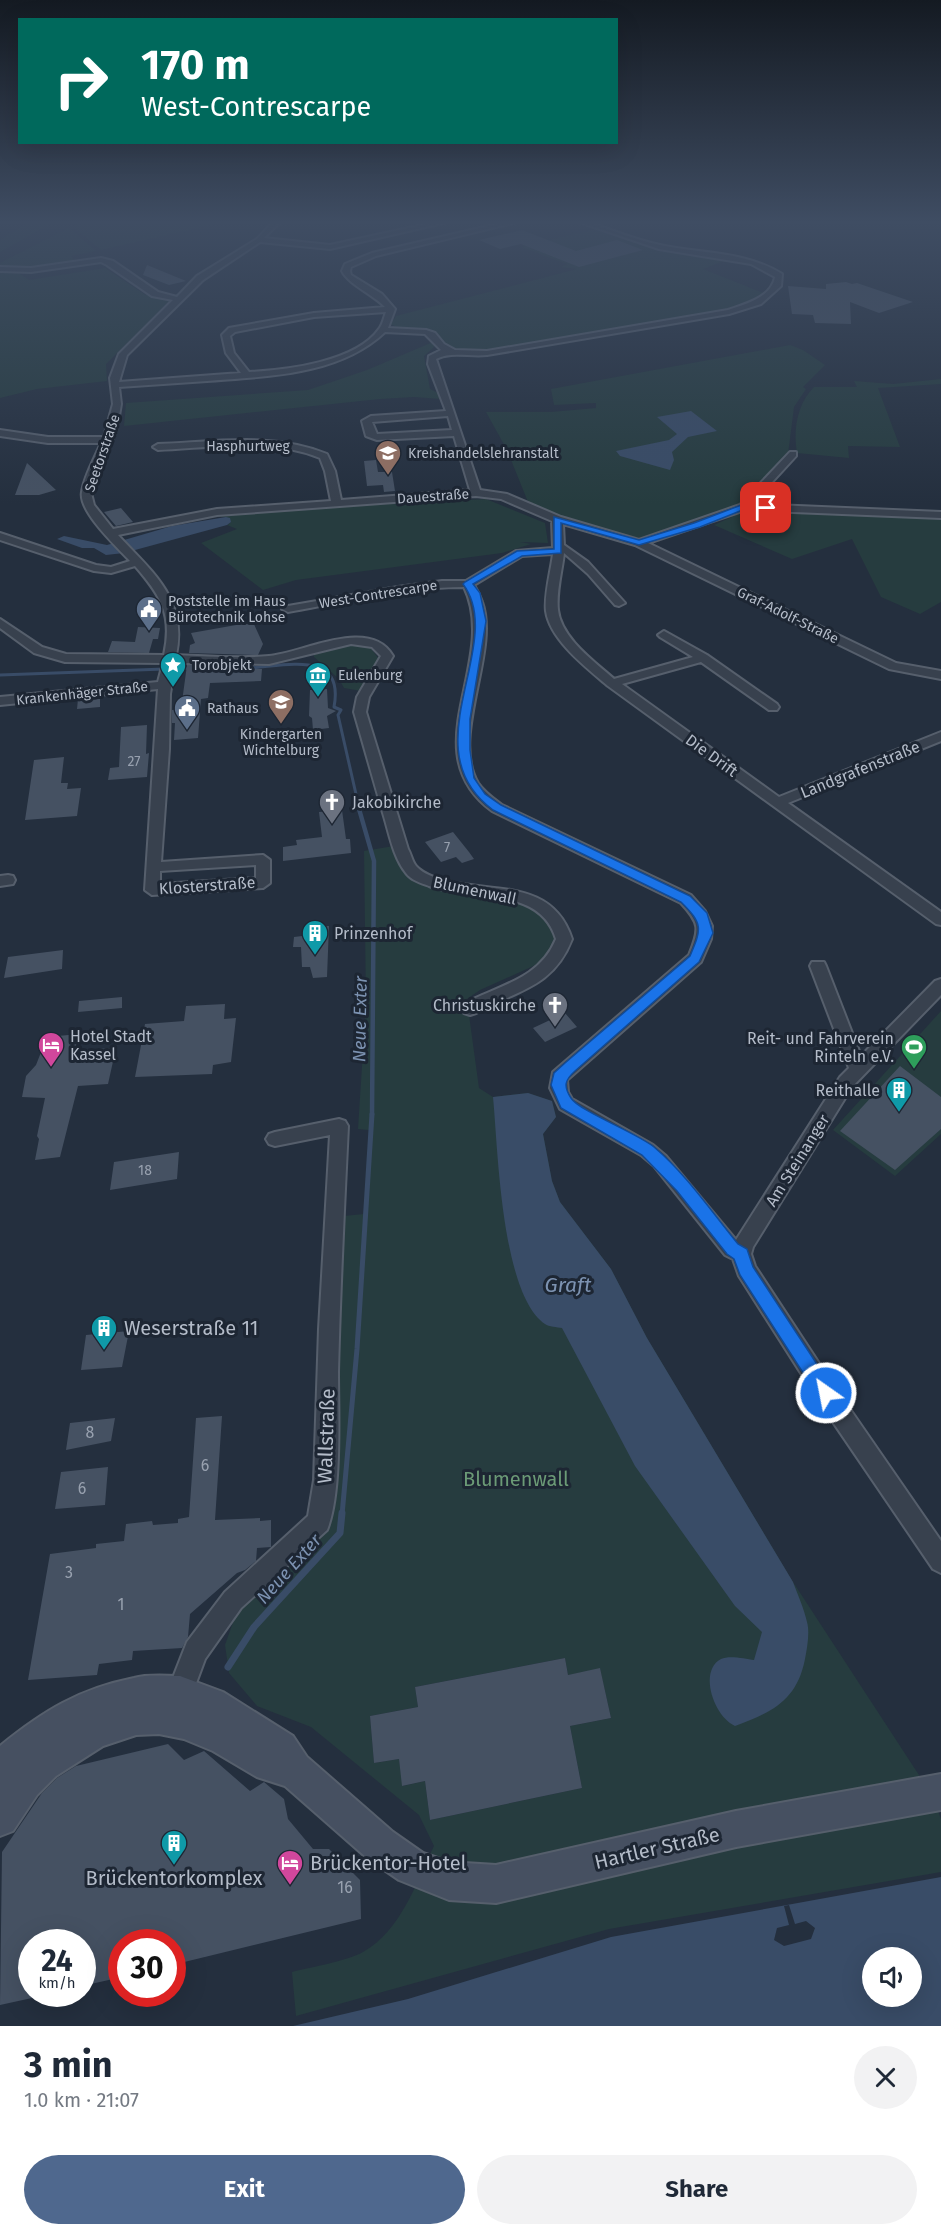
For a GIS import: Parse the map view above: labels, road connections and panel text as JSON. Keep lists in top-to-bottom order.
{
  "streets": {
    "main road": ["Hartler Straße"],
    "street": [
      "Hasphurtweg",
      "Seetorstraße",
      "Dauestraße",
      "West-Contrescarpe",
      "Graf-Adolf-Straße",
      "Krankenhäger Straße",
      "Die Drift",
      "Landgrafenstraße",
      "Klosterstraße",
      "Blumenwall",
      "Am Steinanger",
      "Wallstraße"
    ]
  },
  "crossings": [
    ["Hasphurtweg", "Dauestraße"],
    ["Seetorstraße", "Dauestraße"],
    ["Seetorstraße", "Krankenhäger Straße"],
    ["Seetorstraße", "Klosterstraße"],
    ["Seetorstraße", "Blumenwall"],
    ["Dauestraße", "Graf-Adolf-Straße"],
    ["Dauestraße", "Die Drift"],
    ["West-Contrescarpe", "Die Drift"],
    ["Krankenhäger Straße", "Klosterstraße"],
    ["Krankenhäger Straße", "Blumenwall"],
    ["Die Drift", "Landgrafenstraße"],
    ["Klosterstraße", "Blumenwall"]
  ],
  "water": ["Neue Exter", "Graft"],
  "parks": ["Blumenwall"],
  "places": {
    "school or university": ["Kreishandelslehranstalt", "Kindergarten Wichtelburg"],
    "public building": ["Poststelle im Haus Bürotechnik Lohse", "Rathaus"],
    "place": ["Torobjekt"],
    "museum": ["Eulenburg"],
    "church": ["Jakobikirche", "Christuskirche"],
    "building": [
      "Prinzenhof",
      "Reithalle",
      "Weserstraße 11",
      "Brückentorkomplex"
    ],
    "hotel": ["Hotel Stadt Kassel", "Brückentor-Hotel"],
    "sports": ["Reit- und Fahrverein Rinteln e.V."]
  },
  "house_numbers": [
    "27",
    "7",
    "18",
    "8",
    "6",
    "6",
    "3",
    "1",
    "16"
  ],
  "page": {
    "turn": ["170 m", "West-Contrescarpe"],
    "speed": "24 km/h",
    "limit": "30",
    "heading": ["3 min", "1.0 km · 21:07"],
    "buttons": ["Exit", "Share"]
  }
}
